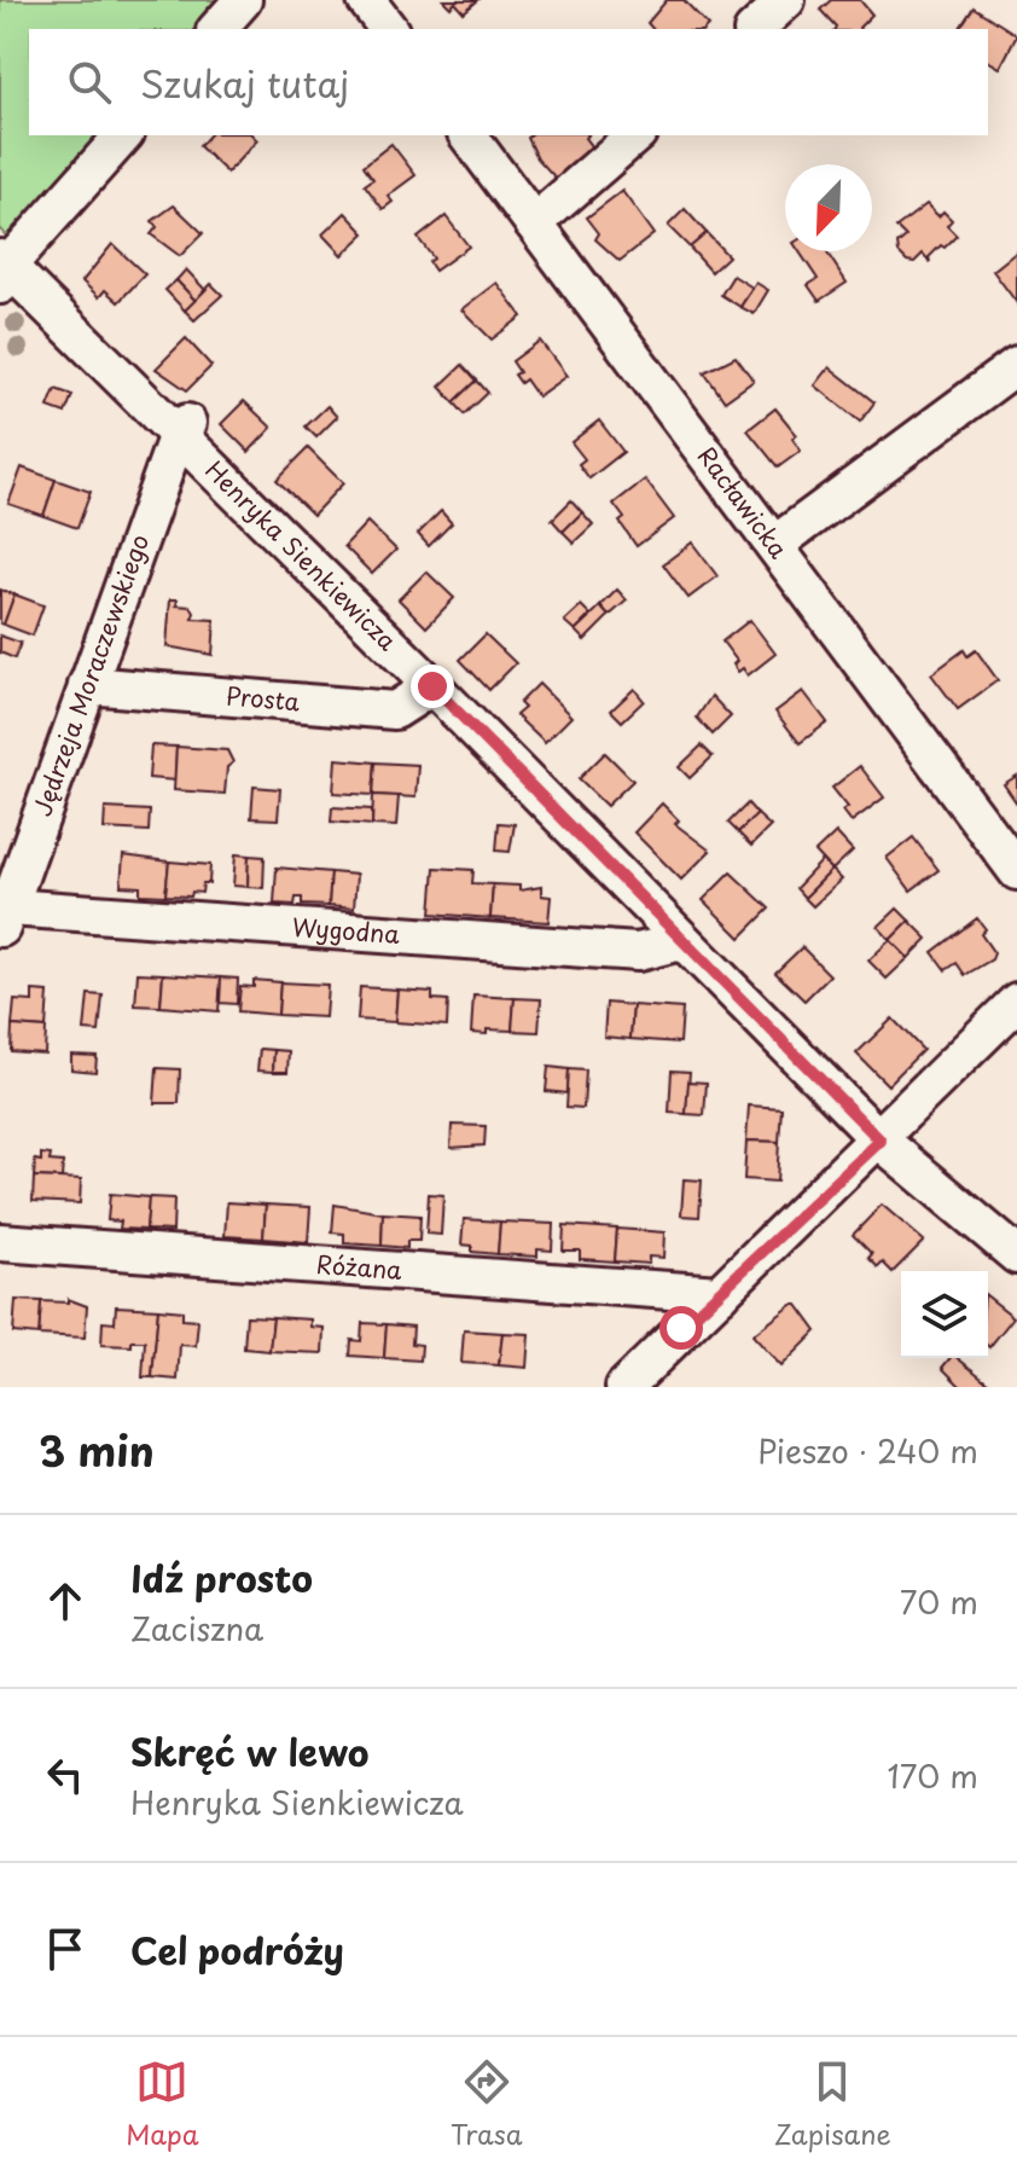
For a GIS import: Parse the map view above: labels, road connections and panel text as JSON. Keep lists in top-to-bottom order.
{
  "streets": {
    "street": [
      "Racławicka",
      "Henryka Sienkiewicza",
      "Jędrzeja Moraczewskiego",
      "Prosta",
      "Wygodna",
      "Różana"
    ]
  },
  "crossings": [
    ["Henryka Sienkiewicza", "Jędrzeja Moraczewskiego"],
    ["Henryka Sienkiewicza", "Prosta"],
    ["Henryka Sienkiewicza", "Wygodna"],
    ["Jędrzeja Moraczewskiego", "Prosta"],
    ["Jędrzeja Moraczewskiego", "Wygodna"]
  ],
  "north": "bottom left",
  "page": {
    "search": "Szukaj tutaj",
    "heading": ["3 min", "Pieszo · 240 m"],
    "list": [
      ["Idź prosto", "Zaciszna", "70 m"],
      ["Skręć w lewo", "Henryka Sienkiewicza", "170 m"],
      "Cel podróży"
    ],
    "nav": ["Mapa", "Trasa", "Zapisane"]
  }
}
